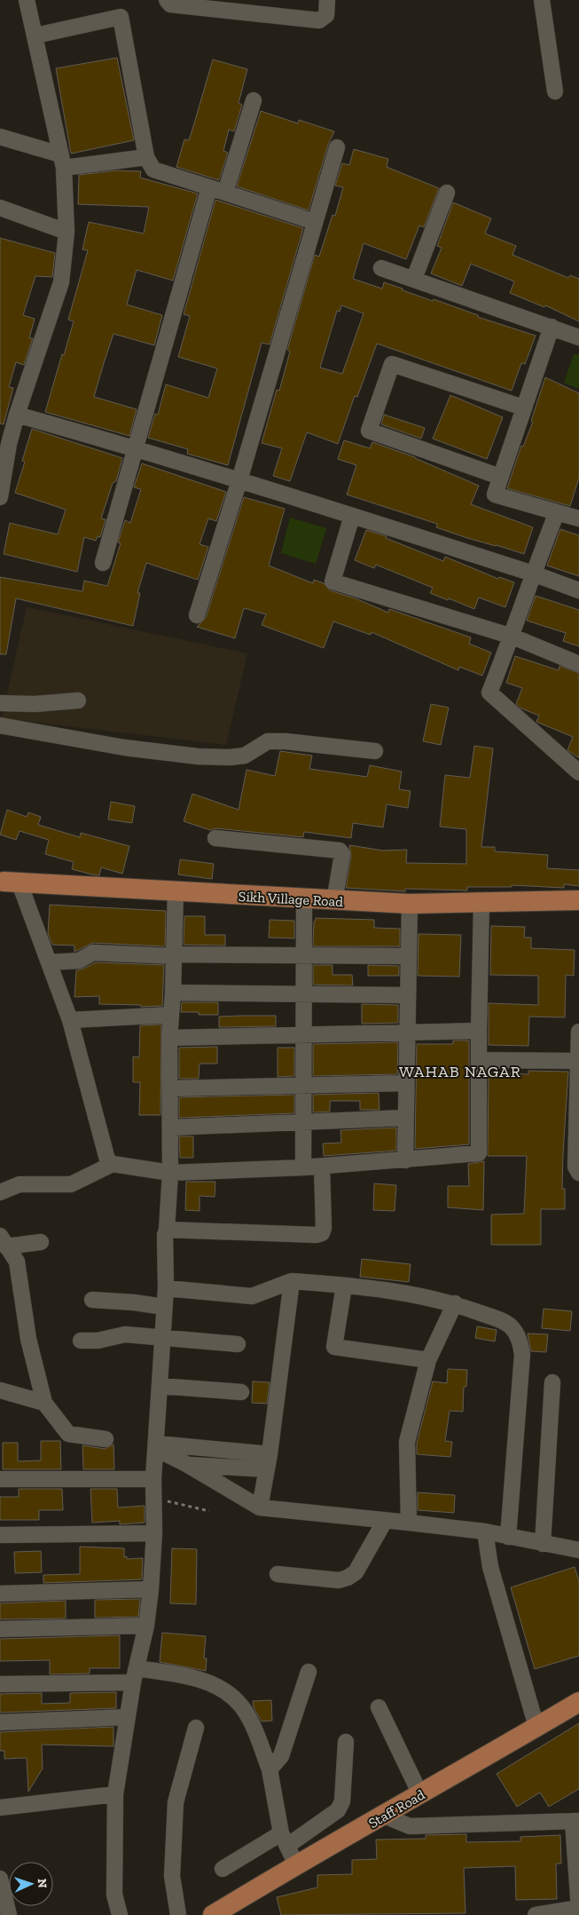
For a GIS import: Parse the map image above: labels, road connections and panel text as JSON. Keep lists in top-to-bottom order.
{
  "streets": {
    "main road": ["Sikh Village Road", "Staff Road"]
  },
  "districts": ["WAHAB NAGAR"],
  "north": "right"
}
